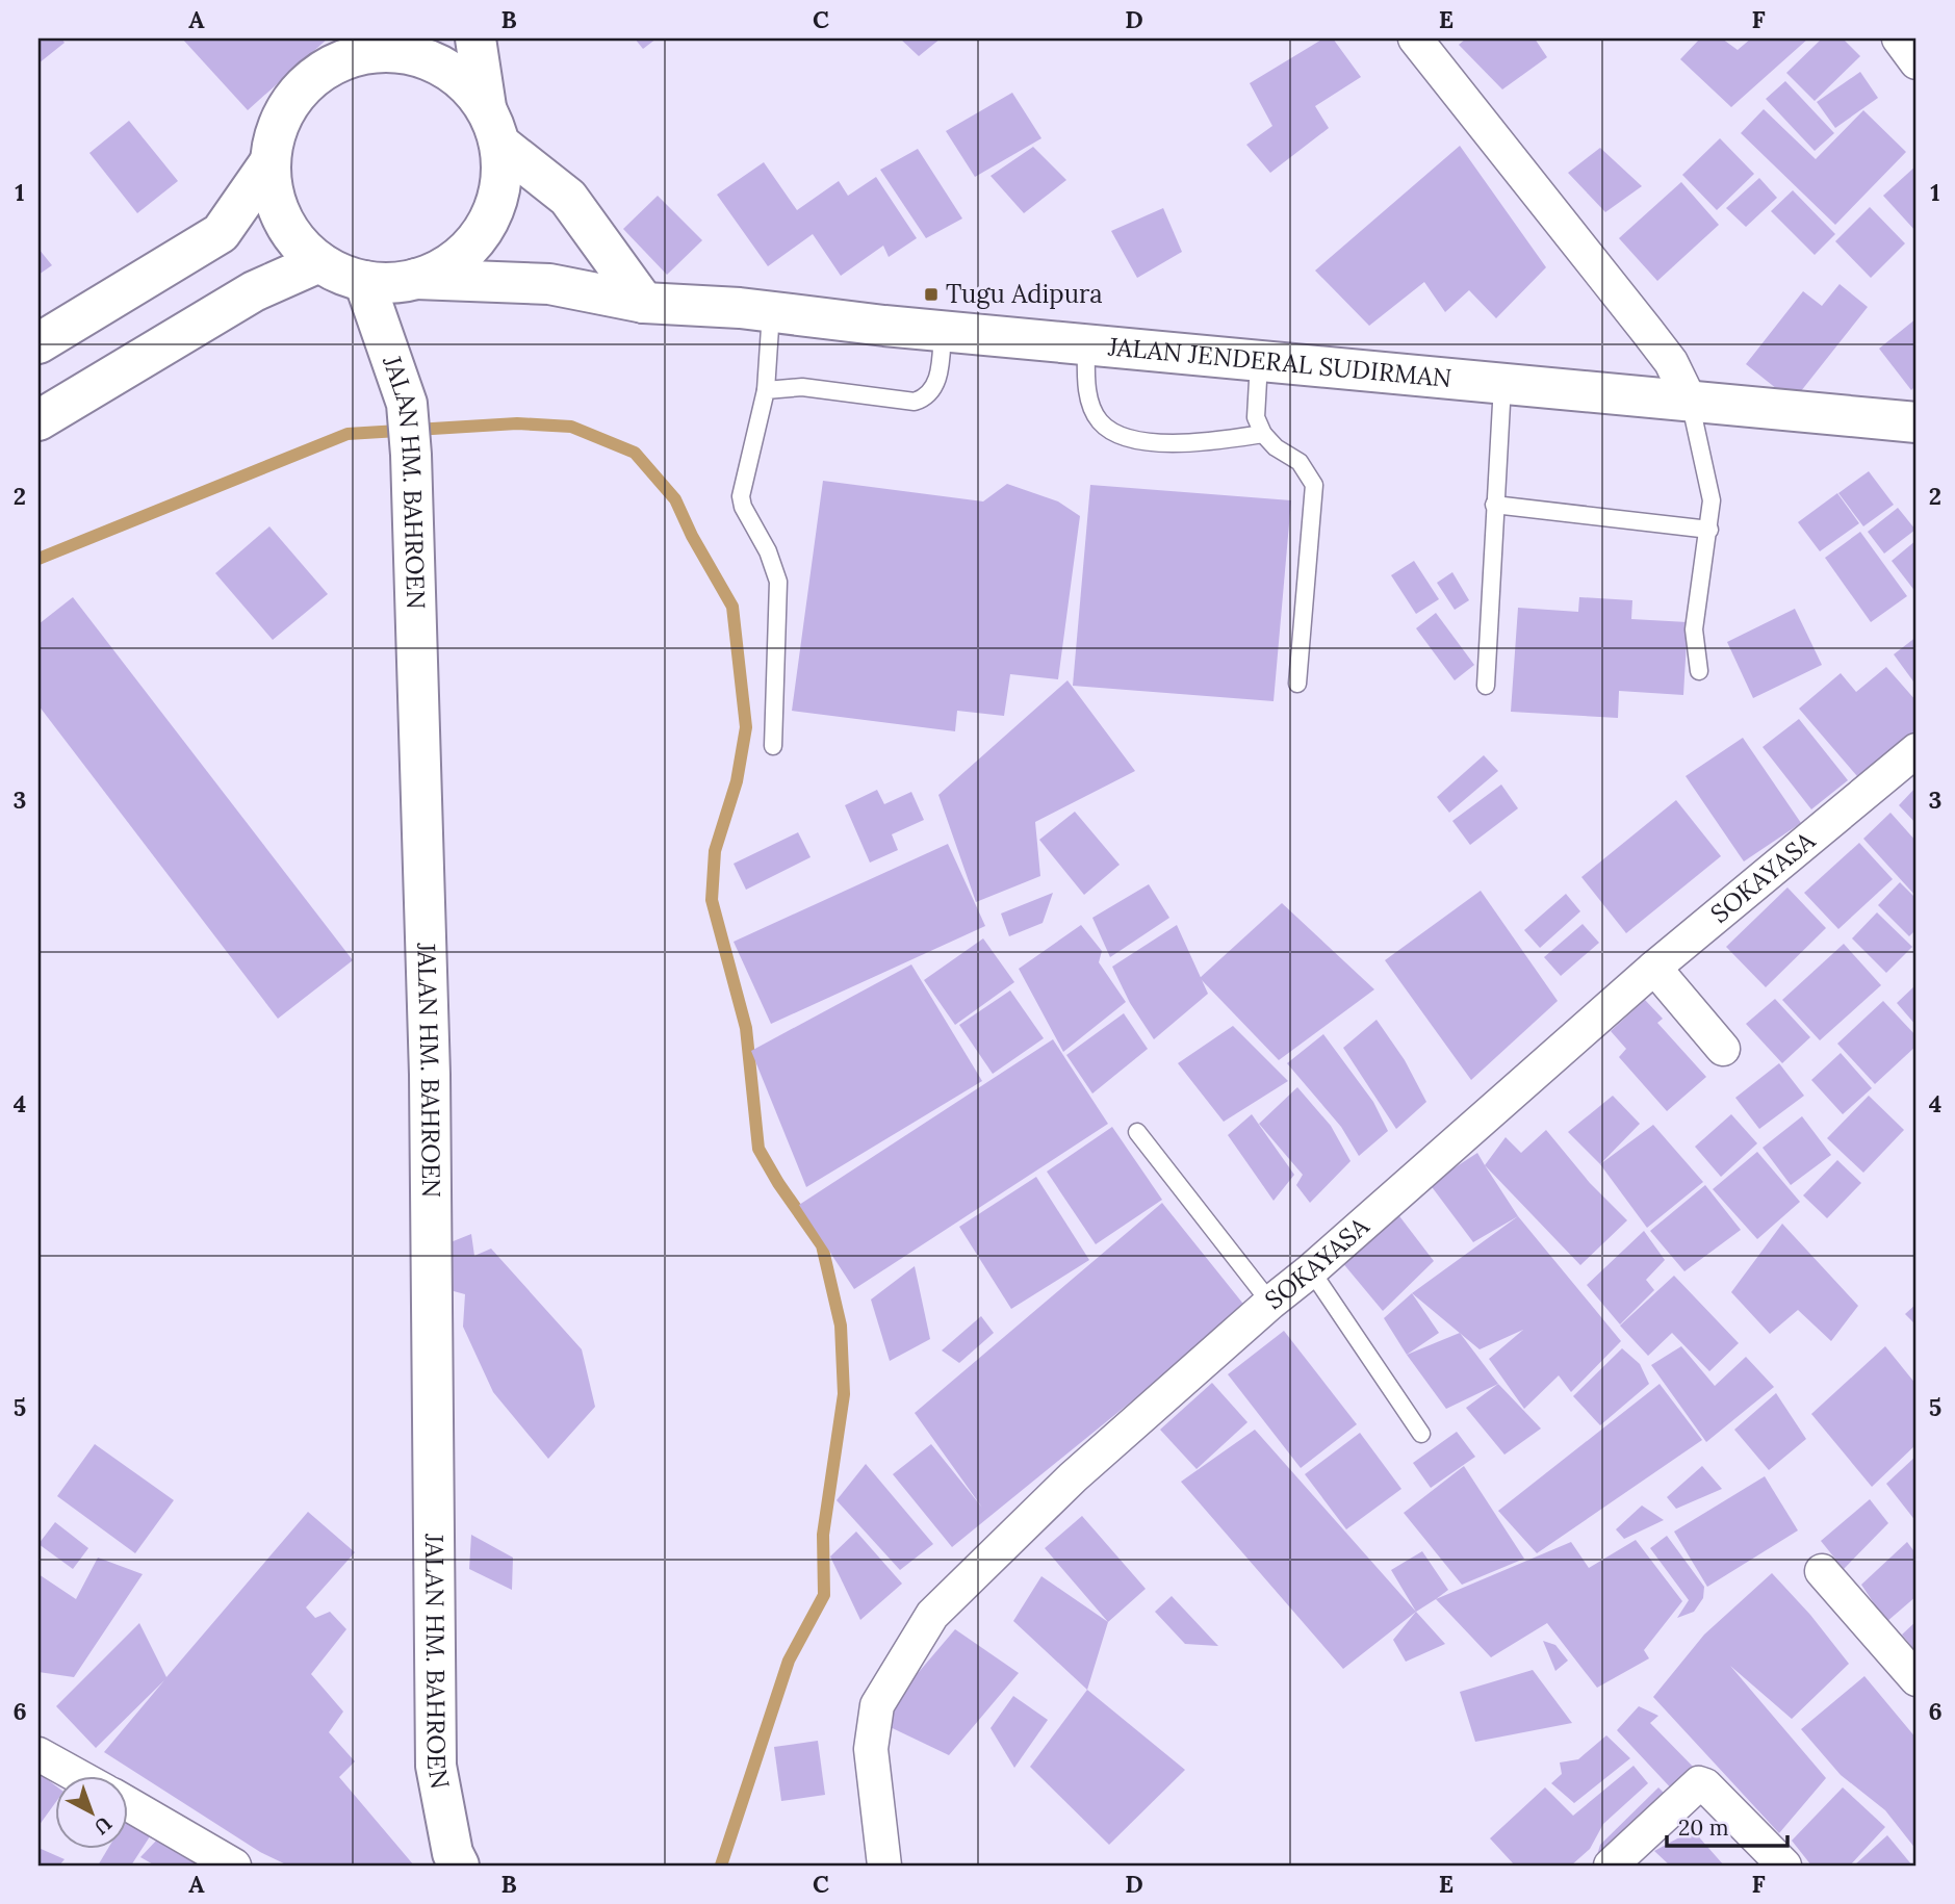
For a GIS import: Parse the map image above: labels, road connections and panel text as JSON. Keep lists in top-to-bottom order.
{
  "streets": {
    "main road": ["JALAN JENDERAL SUDIRMAN", "JALAN HM. BAHROEN"],
    "street": ["SOKAYASA"]
  },
  "crossings": [
    ["JALAN JENDERAL SUDIRMAN", "JALAN HM. BAHROEN"]
  ],
  "places": {
    "transit": ["Tugu Adipura"]
  },
  "scale_bar": "20 m",
  "north": "bottom right",
  "grid": {
    "columns": [
      "A",
      "B",
      "C",
      "D",
      "E",
      "F"
    ],
    "rows": [
      "1",
      "2",
      "3",
      "4",
      "5",
      "6"
    ]
  }
}
